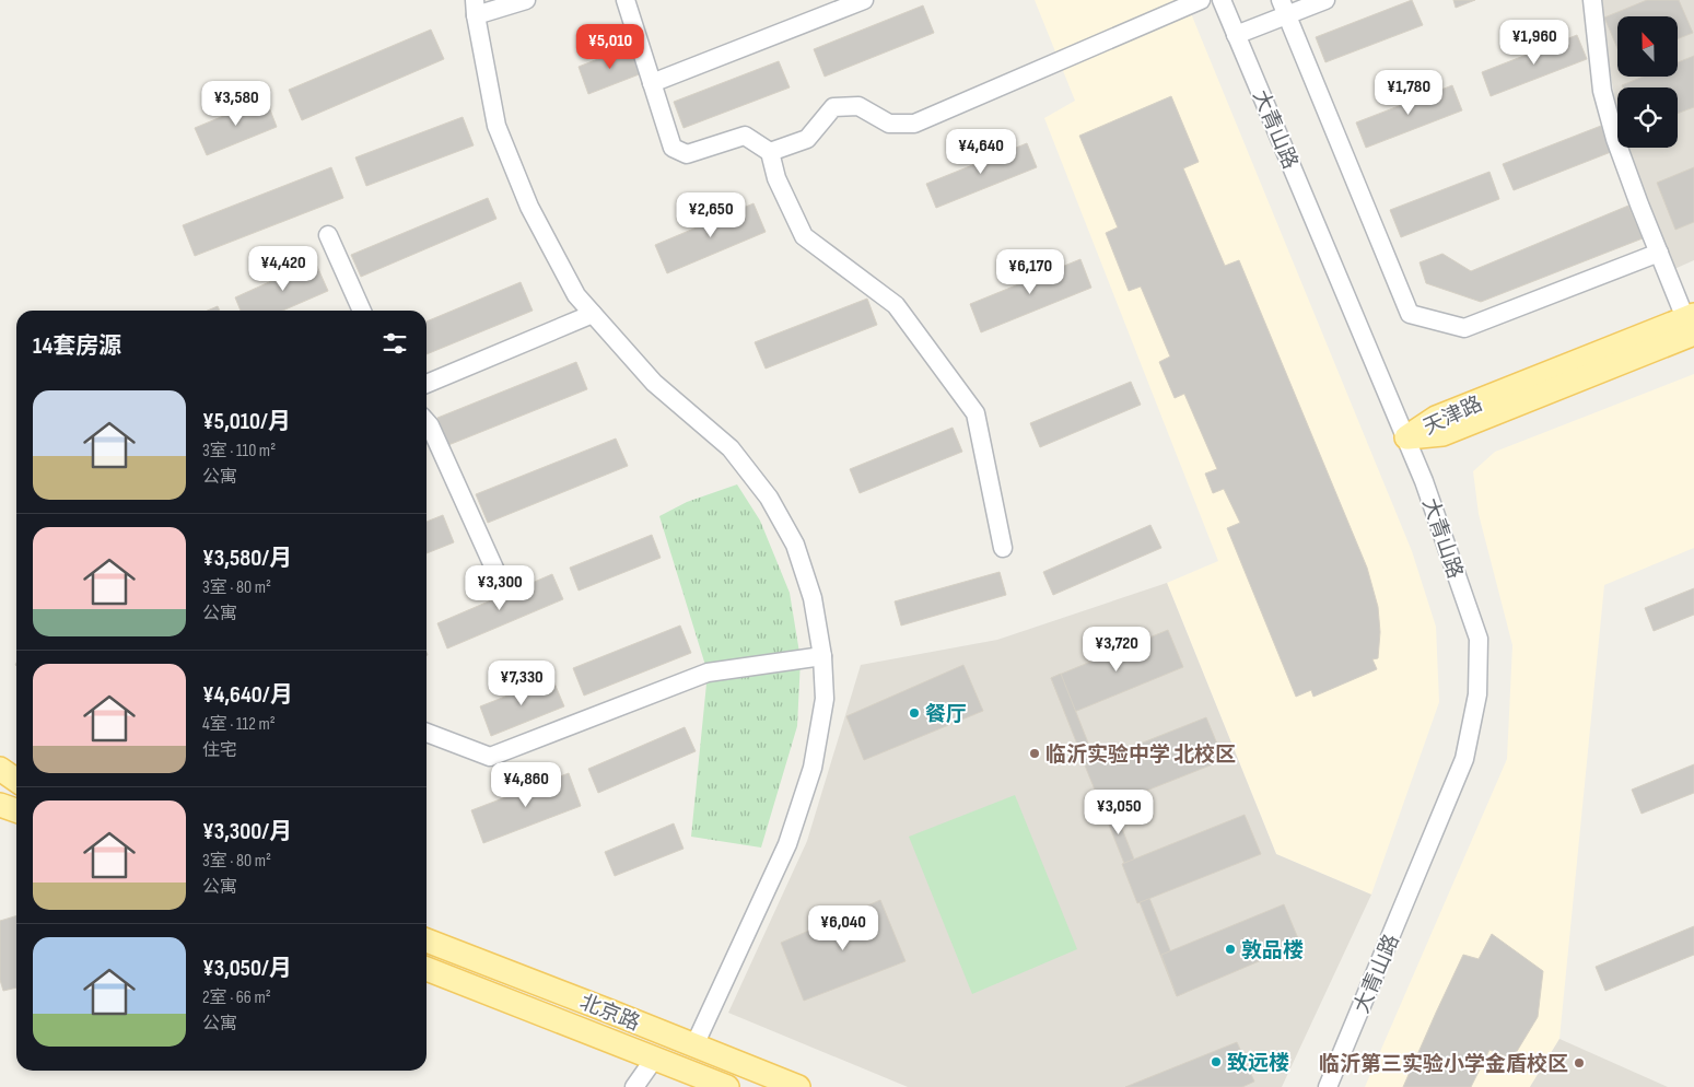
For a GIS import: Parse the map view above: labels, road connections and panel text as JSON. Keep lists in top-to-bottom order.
{
  "streets": {
    "main road": ["天津路", "北京路"],
    "street": ["大青山路"]
  },
  "crossings": [
    ["大青山路", "天津路"]
  ],
  "places": [
    "餐厅",
    "临沂实验中学 北校区",
    "敦品楼",
    "致远楼",
    "临沂第三实验小学金盾校区"
  ],
  "north": "top",
  "page": {
    "price": [
      "¥1,960",
      "¥5,010",
      "¥1,780",
      "¥3,580",
      "¥4,640",
      "¥2,650",
      "¥4,420",
      "¥6,170",
      "¥3,300",
      "¥3,720",
      "¥7,330",
      "¥4,860",
      "¥3,050",
      "¥6,040"
    ],
    "heading": "14套房源",
    "list": [
      {
        "name": "¥5,010/月",
        "note": "3室 · 110 m² · 公寓"
      },
      {
        "name": "¥3,580/月",
        "note": "3室 · 80 m² · 公寓"
      },
      {
        "name": "¥4,640/月",
        "note": "4室 · 112 m² · 住宅"
      },
      {
        "name": "¥3,300/月",
        "note": "3室 · 80 m² · 公寓"
      },
      {
        "name": "¥3,050/月",
        "note": "2室 · 66 m² · 公寓"
      }
    ]
  }
}
